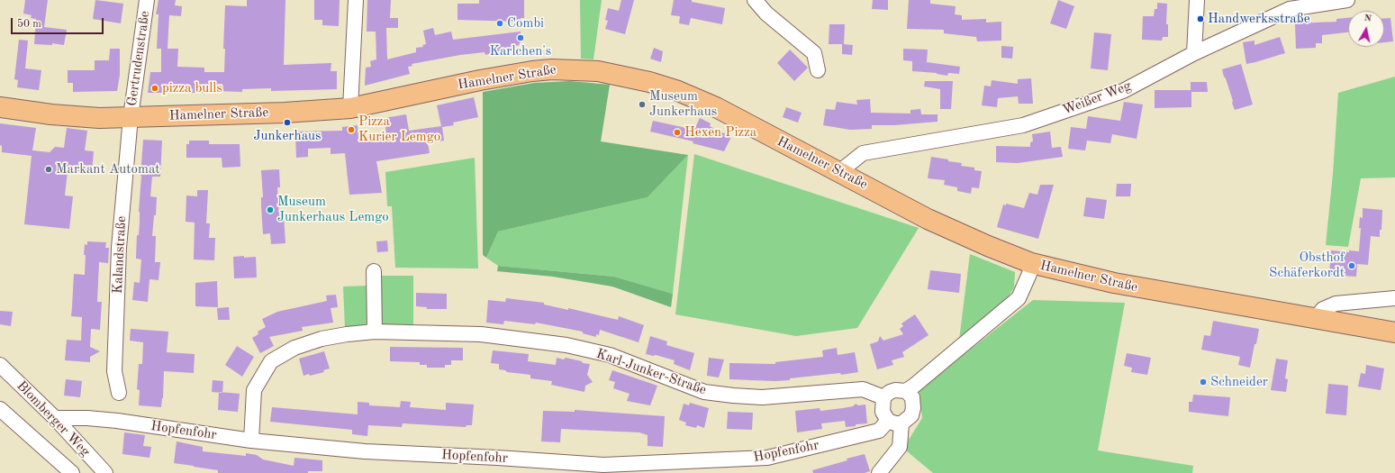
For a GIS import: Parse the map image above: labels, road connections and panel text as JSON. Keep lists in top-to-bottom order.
{
  "streets": {
    "main road": ["Hamelner Straße"],
    "street": [
      "Gertrudenstraße",
      "Weißer Weg",
      "Kalandstraße",
      "Karl-Junker-Straße",
      "Blomberger Weg",
      "Hopfenfohr"
    ]
  },
  "crossings": [
    ["Gertrudenstraße", "Hamelner Straße"],
    ["Gertrudenstraße", "Kalandstraße"],
    ["Hamelner Straße", "Weißer Weg"],
    ["Hamelner Straße", "Kalandstraße"],
    ["Karl-Junker-Straße", "Hopfenfohr"],
    ["Blomberger Weg", "Hopfenfohr"]
  ],
  "places": [
    "Handwerksstraße",
    "Combi",
    "Karlchen's",
    "pizza bulls",
    "Museum Junkerhaus",
    "Junkerhaus",
    "Pizza Kurier Lemgo",
    "Hexen Pizza",
    "Markant Automat",
    "Museum Junkerhaus Lemgo",
    "Obsthof Schäferkordt",
    "Schneider"
  ],
  "scale_bar": "50 m",
  "north": "top"
}
